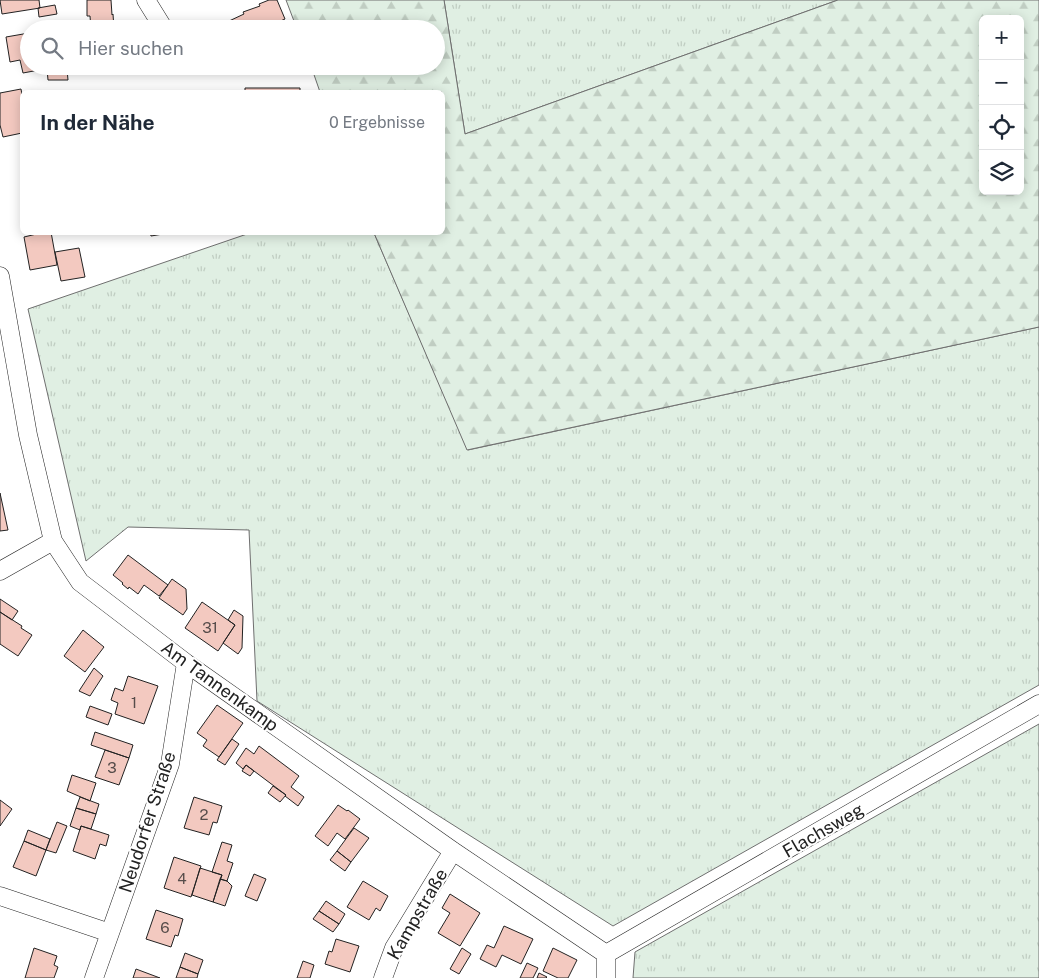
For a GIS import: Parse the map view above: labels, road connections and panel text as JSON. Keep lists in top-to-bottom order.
{
  "streets": {
    "street": [
      "Am Tannenkamp",
      "Neudorfer Straße",
      "Flachsweg",
      "Kampstraße"
    ]
  },
  "crossings": [
    ["Am Tannenkamp", "Neudorfer Straße"],
    ["Am Tannenkamp", "Flachsweg"],
    ["Am Tannenkamp", "Kampstraße"]
  ],
  "house_numbers": [
    "31",
    "1",
    "3",
    "2",
    "4",
    "6"
  ],
  "page": {
    "map_buttons": ["+", "−"],
    "search": "Hier suchen",
    "heading": ["In der Nähe", "0 Ergebnisse"]
  }
}
